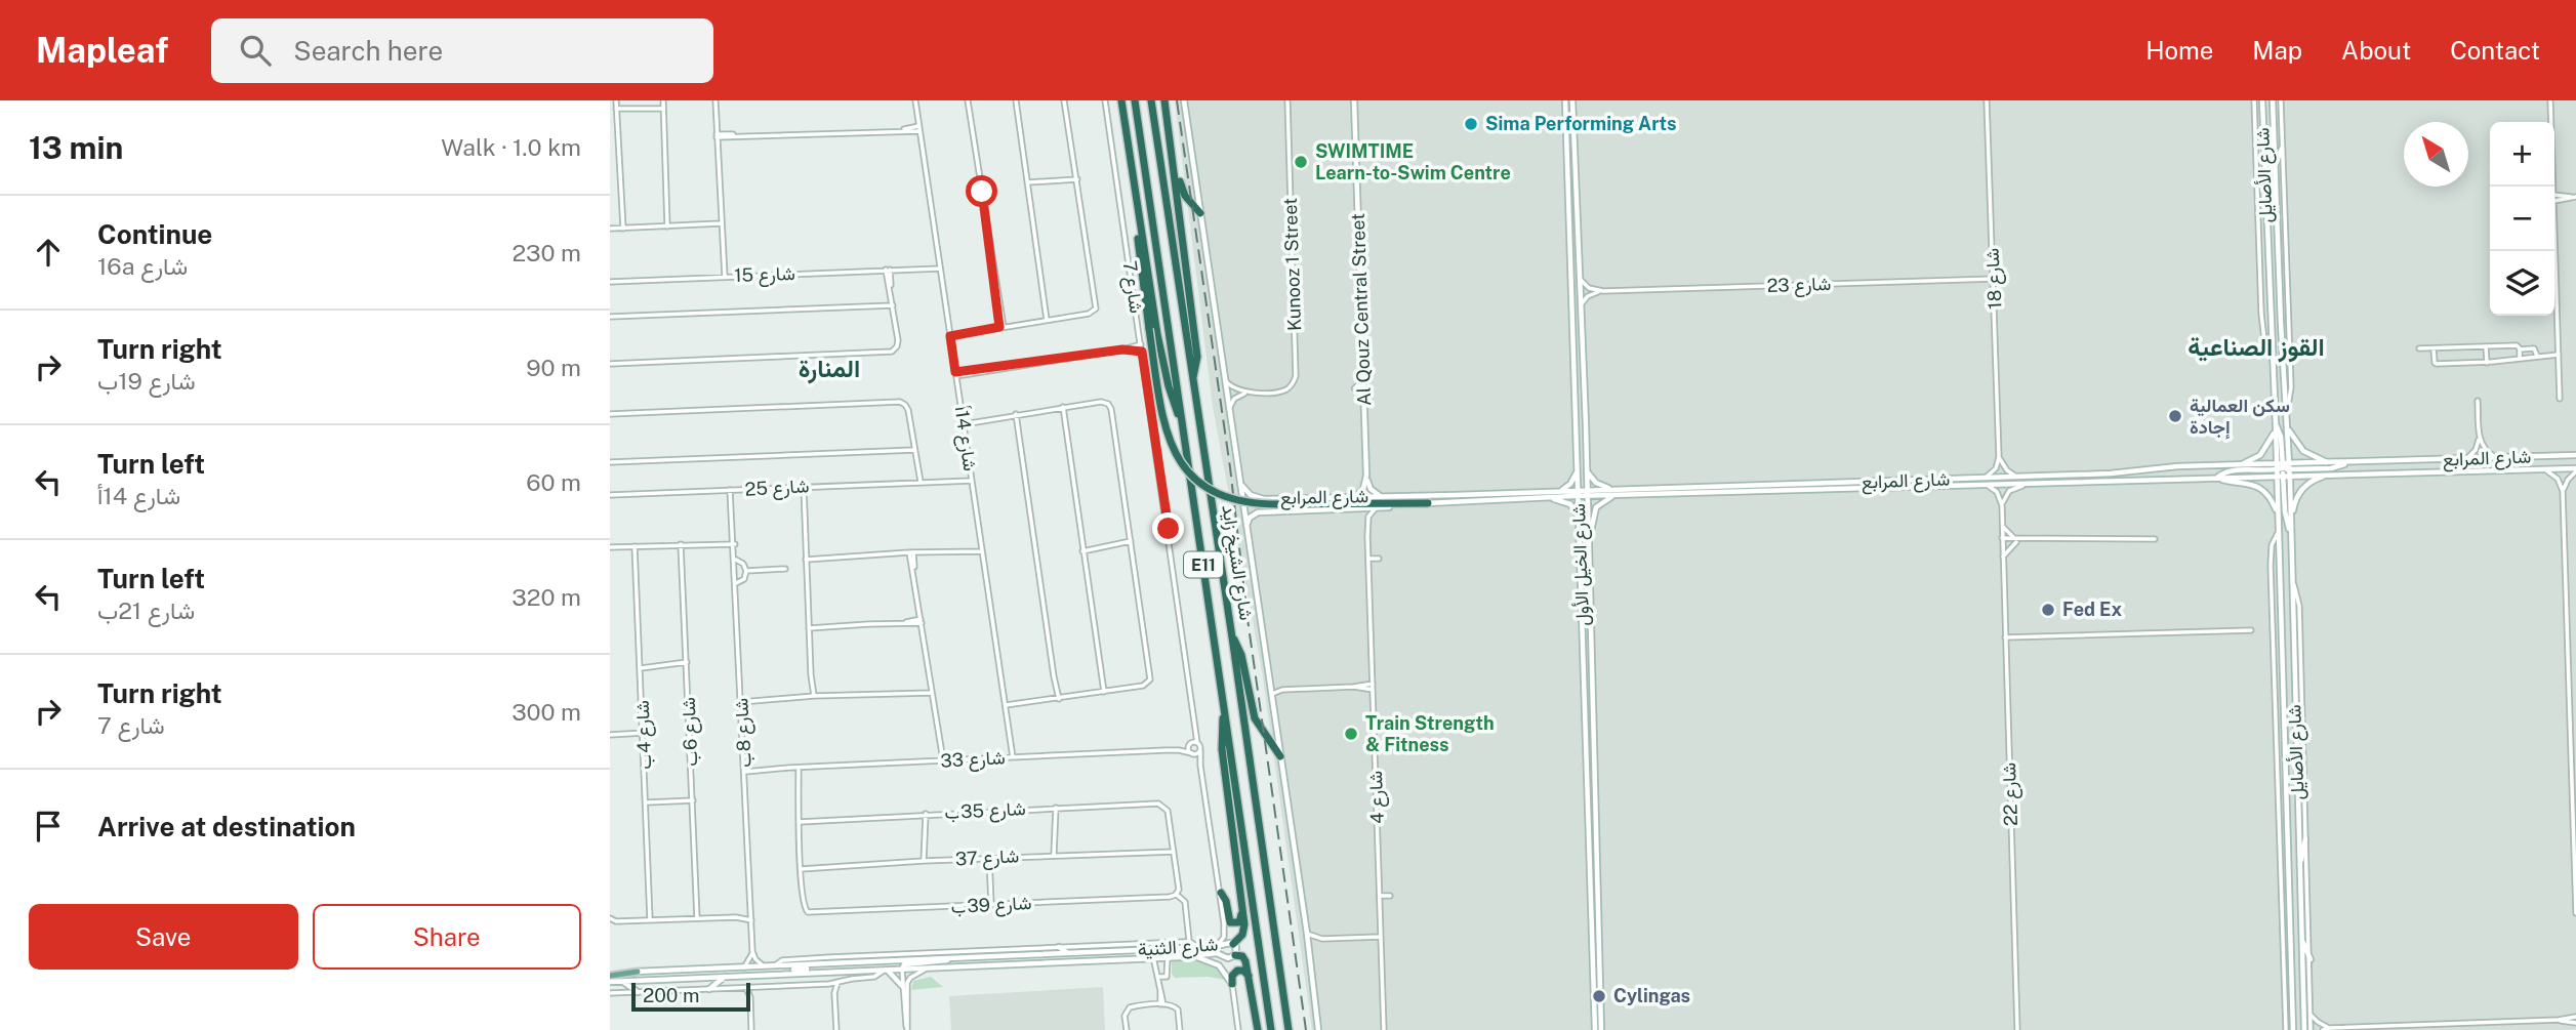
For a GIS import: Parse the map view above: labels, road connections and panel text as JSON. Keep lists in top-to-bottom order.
{
  "streets": {
    "highway": ["شارع الشيخ زايد", "E11"],
    "main road": [
      "شارع الأصايل",
      "Al Qouz Central Street",
      "شارع المرابع",
      "شارع الخيل الأول",
      "شارع الثنية"
    ],
    "street": [
      "Kunooz 1 Street",
      "شارع 15",
      "شارع 18",
      "شارع 23",
      "شارع 7",
      "شارع 14أ",
      "شارع 25",
      "شارع 6ب",
      "شارع 8ب",
      "شارع 4ب",
      "شارع 33",
      "شارع 22",
      "شارع 4",
      "شارع 35ب",
      "شارع 37",
      "شارع 39ب"
    ]
  },
  "crossings": [
    ["شارع الأصايل", "شارع المرابع"],
    ["شارع 15", "شارع 14أ"],
    ["شارع 18", "شارع 23"],
    ["شارع 7", "شارع 33"],
    ["شارع 14أ", "شارع 25"],
    ["شارع 14أ", "شارع 33"],
    ["شارع المرابع", "شارع الخيل الأول"],
    ["شارع 25", "شارع 8ب"],
    ["شارع 8ب", "شارع 33"],
    ["شارع 35ب", "شارع 37"],
    ["شارع 37", "شارع 39ب"]
  ],
  "districts": ["القوز الصناعية", "المنارة"],
  "places": [
    "Sima Performing Arts",
    "SWIMTIME Learn-to-Swim Centre",
    "سكن العمالية إجادة",
    "Fed Ex",
    "Train Strength & Fitness",
    "Cylingas"
  ],
  "scale_bar": "200 m",
  "north": "top left",
  "page": {
    "header": "Mapleaf",
    "search": "Search here",
    "nav": [
      "Home",
      "Map",
      "About",
      "Contact"
    ],
    "heading": ["13 min", "Walk · 1.0 km"],
    "map_buttons": ["+", "−"],
    "list": [
      ["Continue", "16a شارع", "230 m"],
      ["Turn right", "شارع 19ب", "90 m"],
      ["Turn left", "شارع 14أ", "60 m"],
      ["Turn left", "شارع 21ب", "320 m"],
      ["Turn right", "شارع 7", "300 m"],
      "Arrive at destination"
    ],
    "buttons": ["Save", "Share"],
    "scale": "200 m"
  }
}
